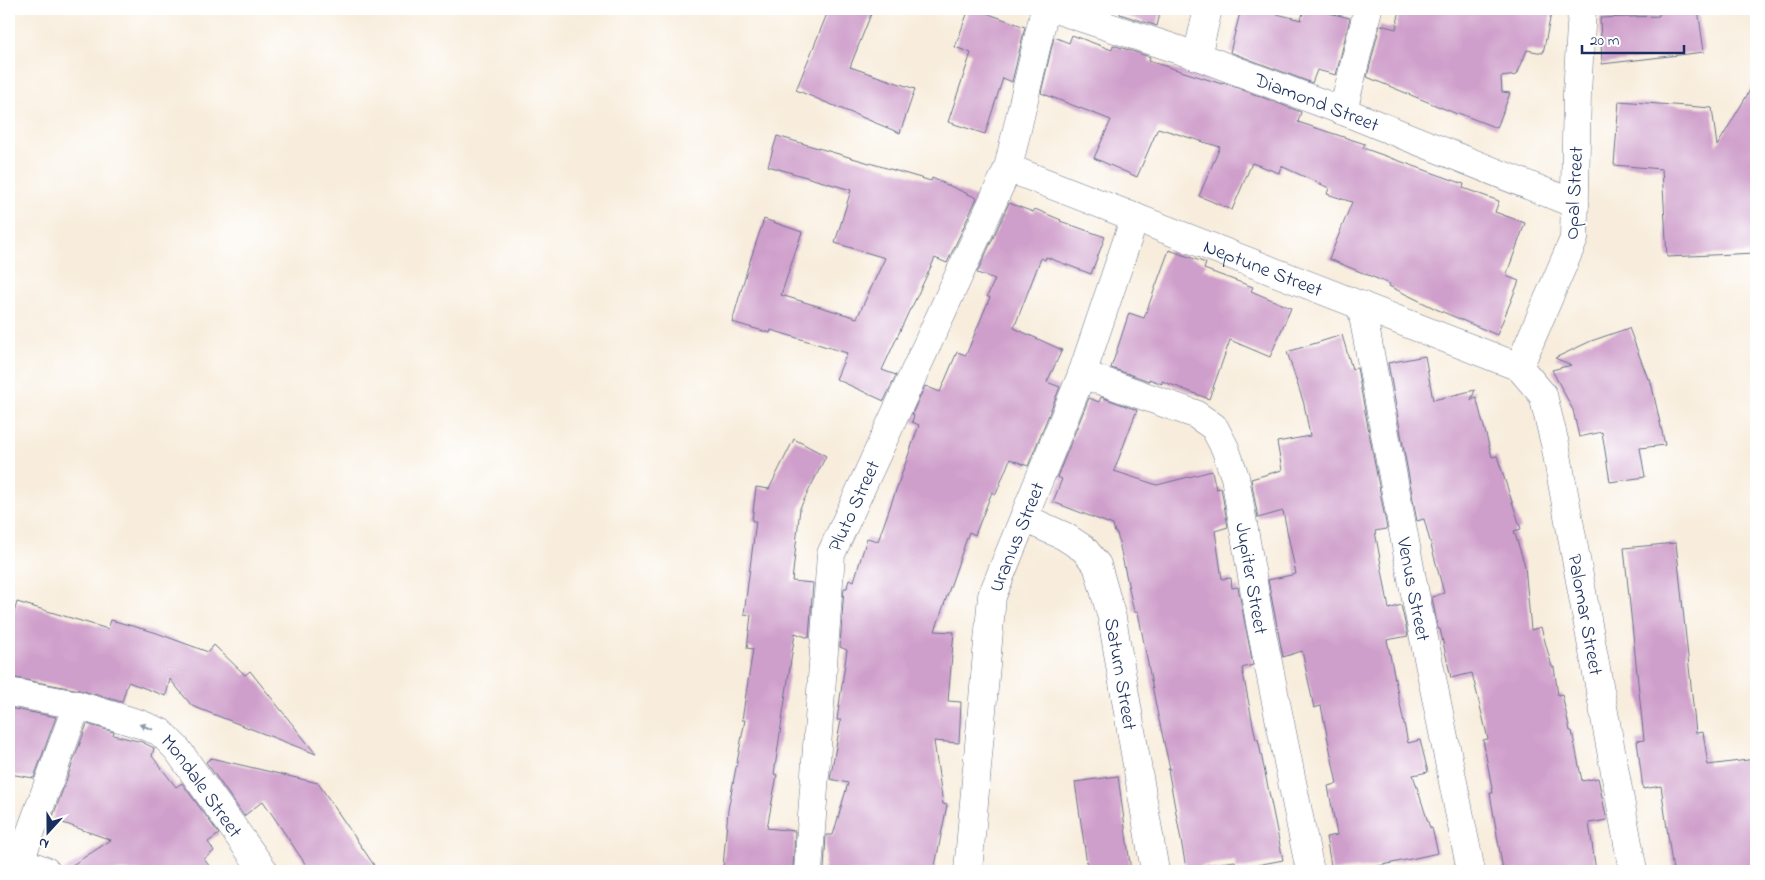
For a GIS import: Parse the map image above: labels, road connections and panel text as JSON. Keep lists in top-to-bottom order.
{
  "streets": {
    "street": [
      "Diamond Street",
      "Opal Street",
      "Neptune Street",
      "Pluto Street",
      "Uranus Street",
      "Jupiter Street",
      "Venus Street",
      "Palomar Street",
      "Saturn Street",
      "Mondale Street"
    ]
  },
  "crossings": [
    ["Diamond Street", "Opal Street"],
    ["Opal Street", "Neptune Street"],
    ["Opal Street", "Palomar Street"],
    ["Neptune Street", "Pluto Street"],
    ["Neptune Street", "Uranus Street"],
    ["Neptune Street", "Venus Street"],
    ["Neptune Street", "Palomar Street"],
    ["Uranus Street", "Jupiter Street"],
    ["Uranus Street", "Saturn Street"]
  ],
  "one_way": ["Mondale Street"],
  "scale_bar": "20 m",
  "north": "bottom"
}
